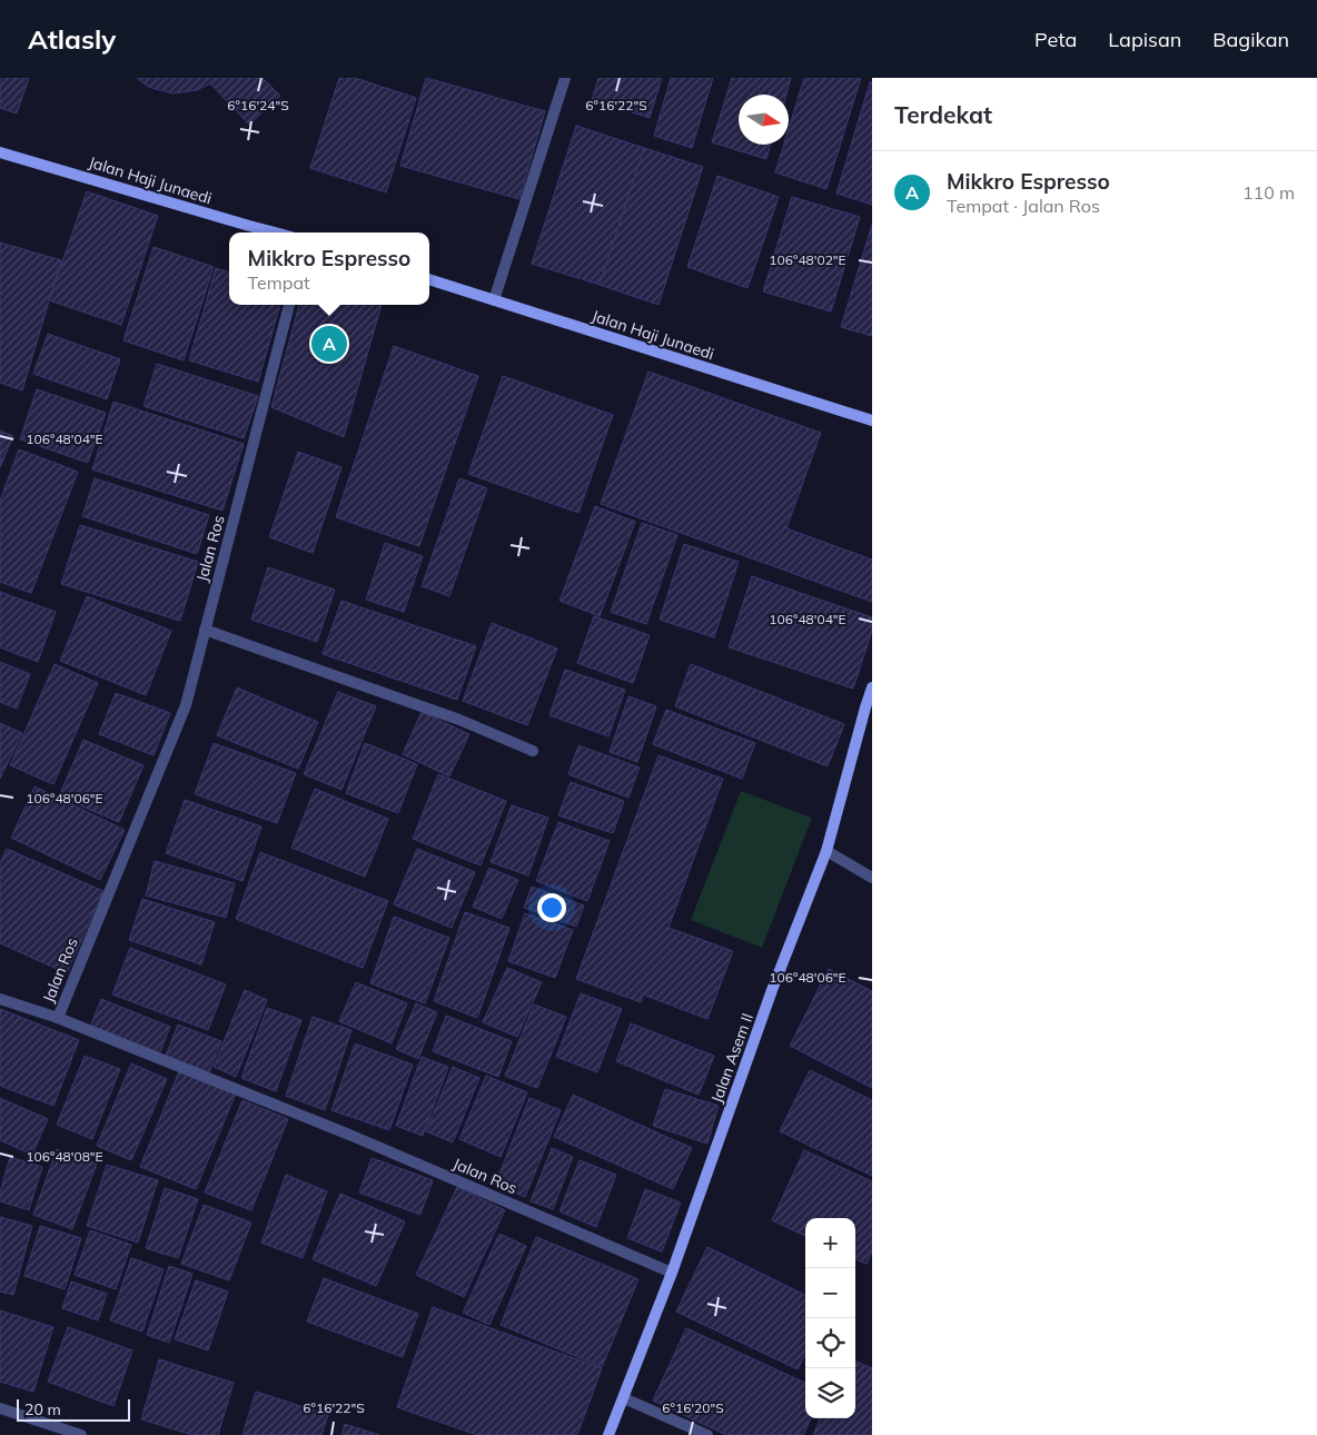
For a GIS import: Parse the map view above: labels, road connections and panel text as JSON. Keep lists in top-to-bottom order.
{
  "streets": {
    "street": ["Jalan Haji Junaedi", "Jalan Ros", "Jalan Asem II"]
  },
  "crossings": [
    ["Jalan Ros", "Jalan Asem II"]
  ],
  "scale_bar": "20 m",
  "north": "right",
  "page": {
    "header": "Atlasly",
    "nav": ["Peta", "Lapisan", "Bagikan"],
    "heading": "Terdekat",
    "list": [
      {
        "mark": "A",
        "name": "Mikkro Espresso",
        "note": "Tempat · Jalan Ros",
        "value": "110 m"
      }
    ],
    "popup": ["Mikkro Espresso", "Tempat"],
    "pins": "A",
    "map_buttons": ["+", "−"],
    "scale": "20 m"
  },
  "coordinates": [
    "6°16'24\"S",
    "6°16'22\"S",
    "106°48'02\"E",
    "106°48'04\"E",
    "106°48'06\"E",
    "106°48'08\"E",
    "6°16'20\"S"
  ]
}
